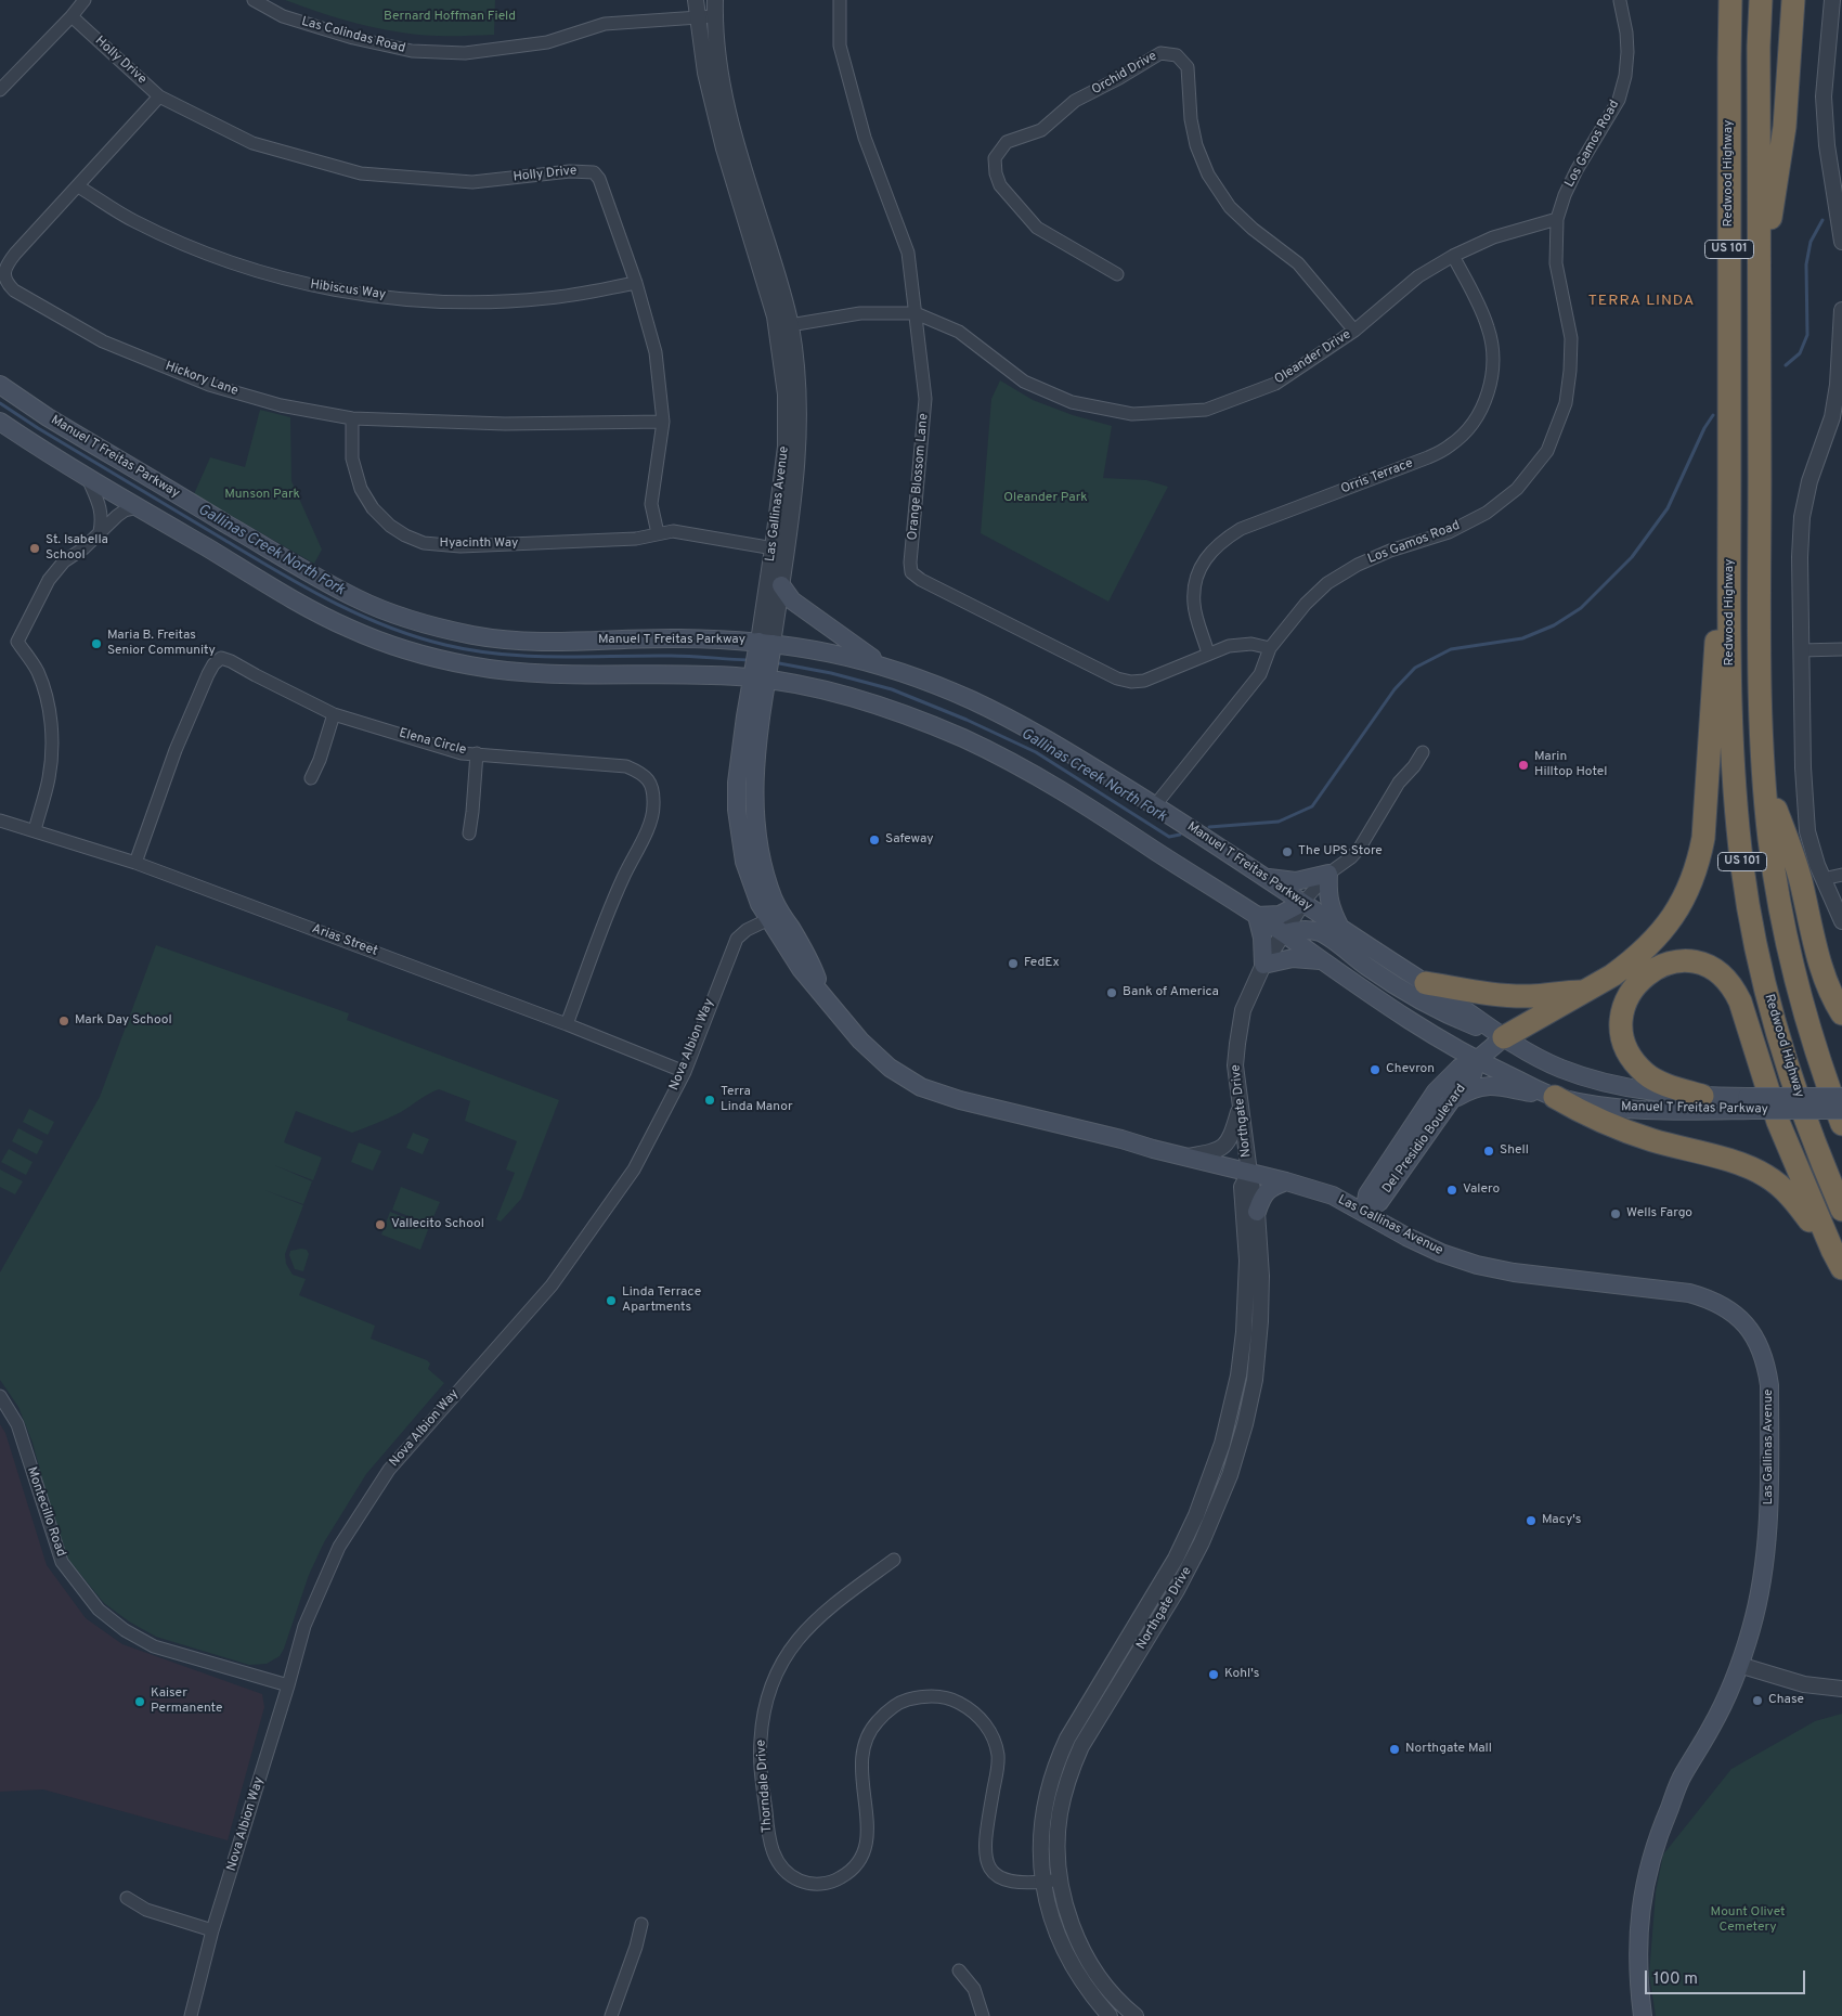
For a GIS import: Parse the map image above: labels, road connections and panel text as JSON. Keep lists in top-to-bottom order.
{
  "streets": {
    "highway": ["Redwood Highway", "US 101"],
    "main road": ["Manuel T Freitas Parkway", "Las Gallinas Avenue", "Del Presidio Boulevard"],
    "street": [
      "Las Colindas Road",
      "Holly Drive",
      "Orchid Drive",
      "Los Gamos Road",
      "Hibiscus Way",
      "Oleander Drive",
      "Hickory Lane",
      "Orange Blossom Lane",
      "Orris Terrace",
      "Hyacinth Way",
      "Elena Circle",
      "Arias Street",
      "Nova Albion Way",
      "Northgate Drive",
      "Montecillo Road",
      "Thorndale Drive"
    ]
  },
  "crossings": [
    ["Las Colindas Road", "Las Gallinas Avenue"],
    ["Holly Drive", "Hibiscus Way"],
    ["Holly Drive", "Hickory Lane"],
    ["Holly Drive", "Hyacinth Way"],
    ["Orchid Drive", "Oleander Drive"],
    ["Los Gamos Road", "Oleander Drive"],
    ["Los Gamos Road", "Manuel T Freitas Parkway"],
    ["Los Gamos Road", "Orange Blossom Lane"],
    ["Hibiscus Way", "Hickory Lane"],
    ["Oleander Drive", "Orange Blossom Lane"],
    ["Oleander Drive", "Orris Terrace"],
    ["Oleander Drive", "Las Gallinas Avenue"],
    ["Hickory Lane", "Hyacinth Way"],
    ["Manuel T Freitas Parkway", "Las Gallinas Avenue"],
    ["Manuel T Freitas Parkway", "Northgate Drive"],
    ["Manuel T Freitas Parkway", "Del Presidio Boulevard"],
    ["Orange Blossom Lane", "Orris Terrace"],
    ["Las Gallinas Avenue", "Nova Albion Way"],
    ["Las Gallinas Avenue", "Northgate Drive"],
    ["Las Gallinas Avenue", "Del Presidio Boulevard"],
    ["Elena Circle", "Arias Street"],
    ["Arias Street", "Nova Albion Way"],
    ["Nova Albion Way", "Montecillo Road"],
    ["Northgate Drive", "Thorndale Drive"]
  ],
  "districts": ["TERRA LINDA"],
  "water": ["Gallinas Creek North Fork"],
  "parks": [
    "Bernard Hoffman Field",
    "Munson Park",
    "Oleander Park",
    "Mount Olivet Cemetery"
  ],
  "places": [
    "St. Isabella School",
    "Maria B. Freitas Senior Community",
    "Marin Hilltop Hotel",
    "Safeway",
    "The UPS Store",
    "FedEx",
    "Bank of America",
    "Mark Day School",
    "Chevron",
    "Terra Linda Manor",
    "Shell",
    "Valero",
    "Wells Fargo",
    "Vallecito School",
    "Linda Terrace Apartments",
    "Macy's",
    "Kohl's",
    "Chase",
    "Kaiser Permanente",
    "Northgate Mall"
  ],
  "scale_bar": "100 m"
}
